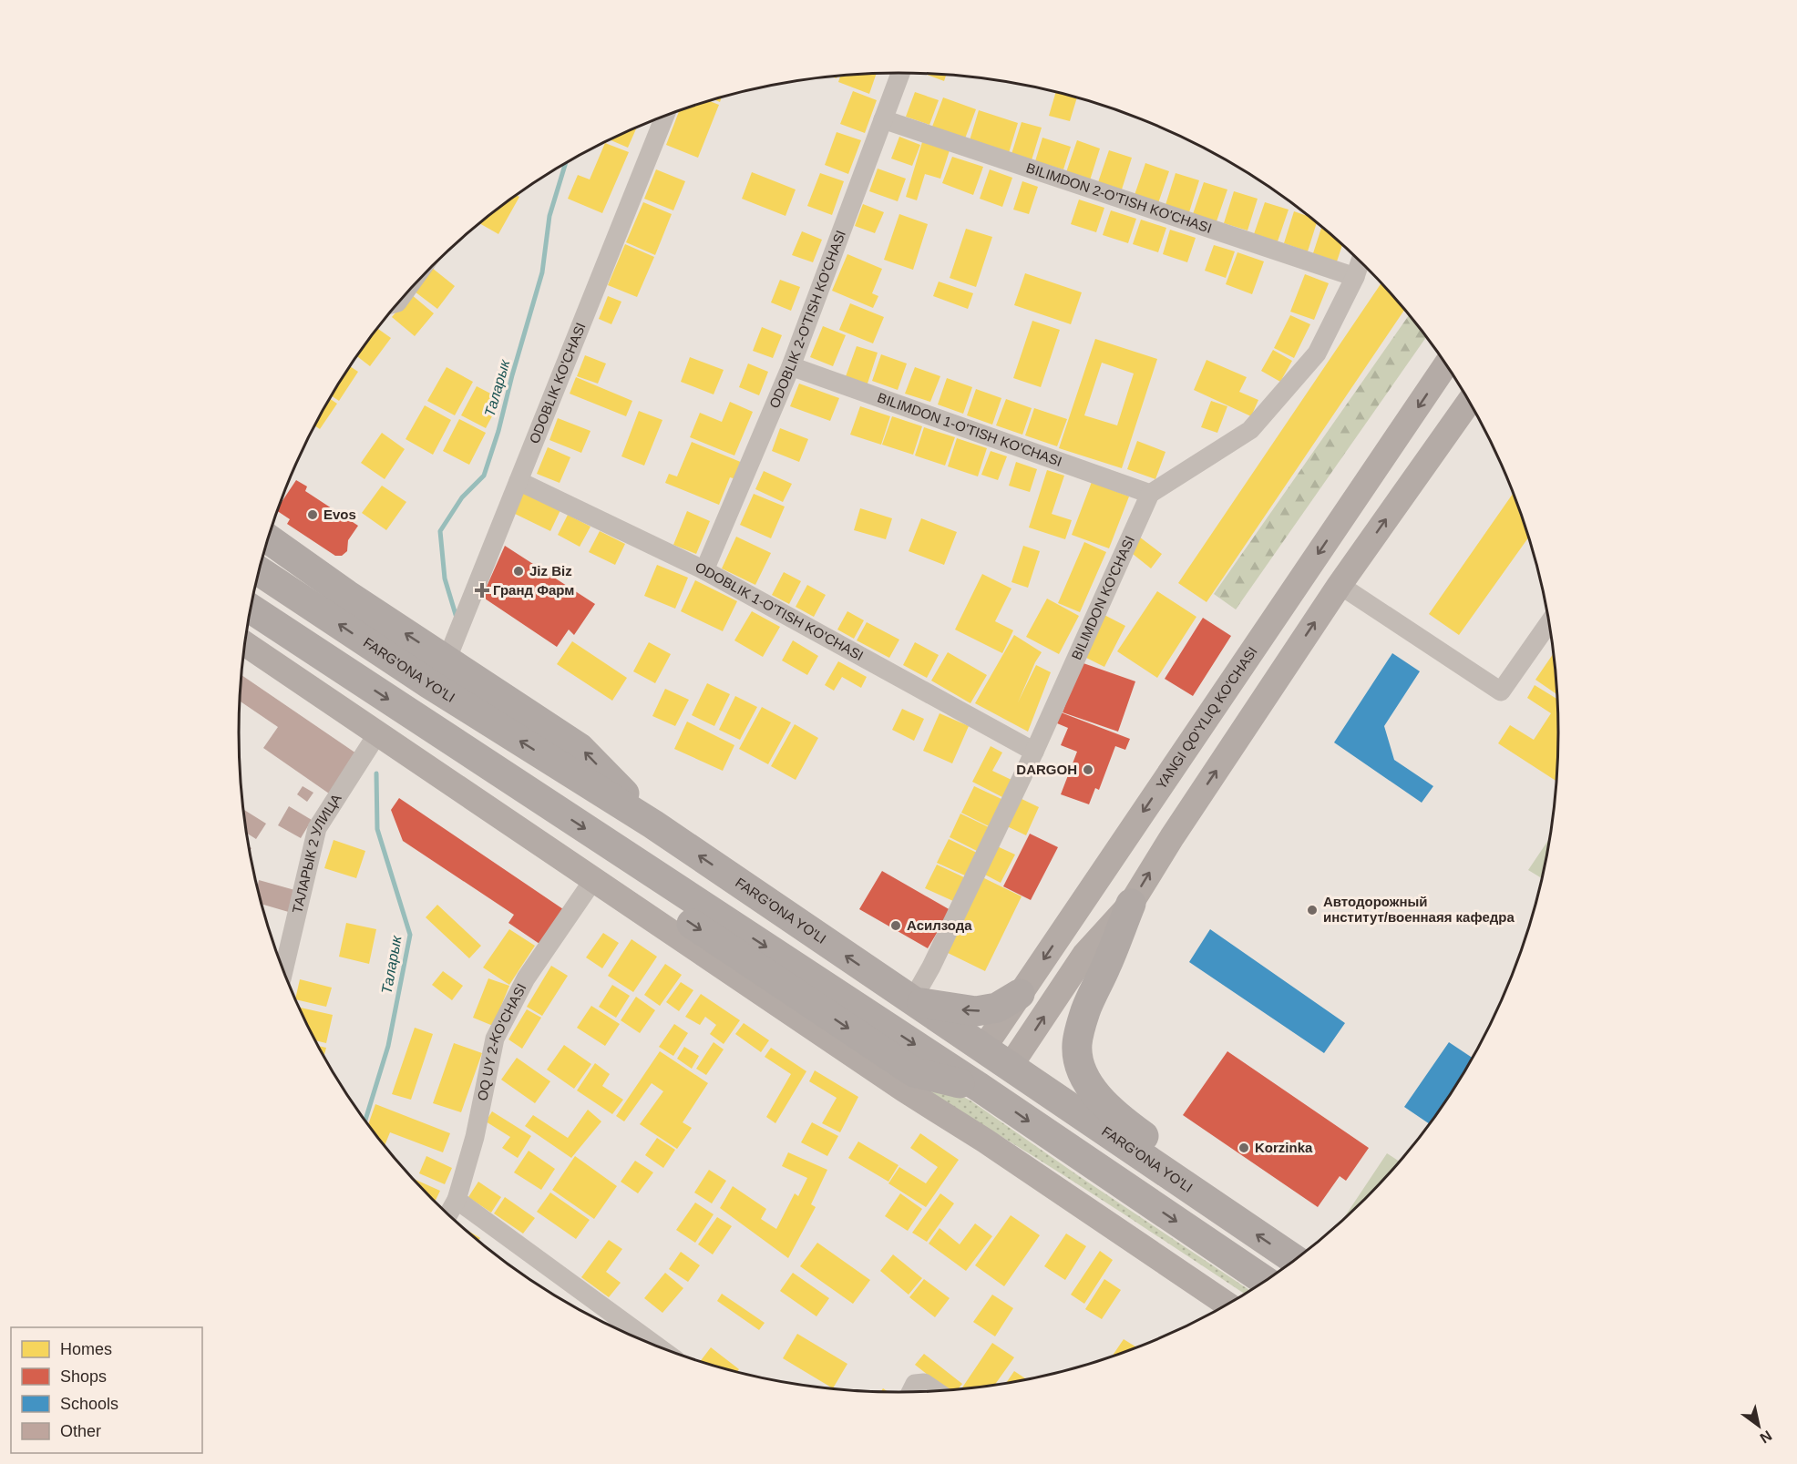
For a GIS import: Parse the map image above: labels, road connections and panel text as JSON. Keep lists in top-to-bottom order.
{
  "streets": {
    "main road": ["FARG'ONA YO'LI", "YANGI QO'YLIQ KO'CHASI"],
    "street": [
      "BILIMDON 2-O'TISH KO'CHASI",
      "ODOBLIK 2-O'TISH KO'CHASI",
      "ODOBLIK KO'CHASI",
      "BILIMDON 1-O'TISH KO'CHASI",
      "BILIMDON KO'CHASI",
      "ODOBLIK 1-O'TISH KO'CHASI",
      "ТАЛАРЫК 2 УЛИЦА",
      "OQ UY 2-KO'CHASI"
    ]
  },
  "crossings": [
    ["BILIMDON 2-O'TISH KO'CHASI", "ODOBLIK 2-O'TISH KO'CHASI"],
    ["ODOBLIK 2-O'TISH KO'CHASI", "BILIMDON 1-O'TISH KO'CHASI"],
    ["ODOBLIK 2-O'TISH KO'CHASI", "ODOBLIK 1-O'TISH KO'CHASI"],
    ["ODOBLIK KO'CHASI", "ODOBLIK 1-O'TISH KO'CHASI"],
    ["BILIMDON 1-O'TISH KO'CHASI", "BILIMDON KO'CHASI"],
    ["BILIMDON KO'CHASI", "ODOBLIK 1-O'TISH KO'CHASI"],
    ["BILIMDON KO'CHASI", "FARG'ONA YO'LI"],
    ["FARG'ONA YO'LI", "YANGI QO'YLIQ KO'CHASI"]
  ],
  "water": ["Таларык"],
  "places": {
    "other": [
      "Evos",
      "Jiz Biz",
      "DARGOH",
      "Автодорожный институт/военнаяя кафедра",
      "Асилзода",
      "Korzinka"
    ],
    "health": ["Гранд Фарм"]
  },
  "legend": [
    "Homes",
    "Shops",
    "Schools",
    "Other"
  ],
  "north": "bottom right"
}
